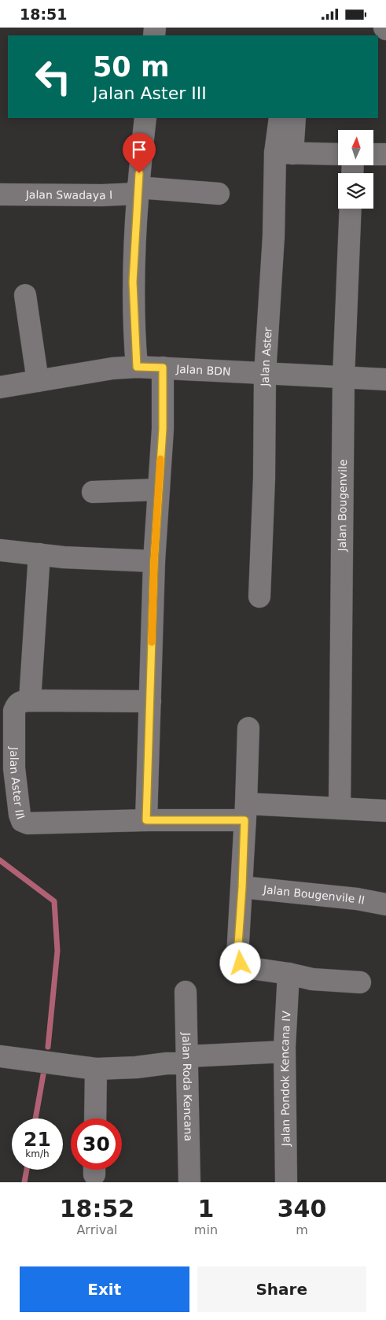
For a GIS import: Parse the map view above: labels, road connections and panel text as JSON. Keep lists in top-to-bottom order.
{
  "streets": {
    "street": [
      "Jalan Swadaya I",
      "Jalan Aster",
      "Jalan BDN",
      "Jalan Bougenvile",
      "Jalan Aster III",
      "Jalan Bougenvile II",
      "Jalan Pondok Kencana IV",
      "Jalan Roda Kencana"
    ]
  },
  "crossings": [
    ["Jalan Aster", "Jalan BDN"],
    ["Jalan BDN", "Jalan Bougenvile"],
    ["Jalan Bougenvile", "Jalan Aster III"]
  ],
  "north": "top",
  "page": {
    "status": "18:51",
    "turn": ["50 m", "Jalan Aster III"],
    "speed": "21 km/h",
    "limit": "30",
    "eta": [
      "18:52",
      "Arrival",
      "1",
      "min",
      "340",
      "m"
    ],
    "buttons": ["Exit", "Share"]
  }
}
